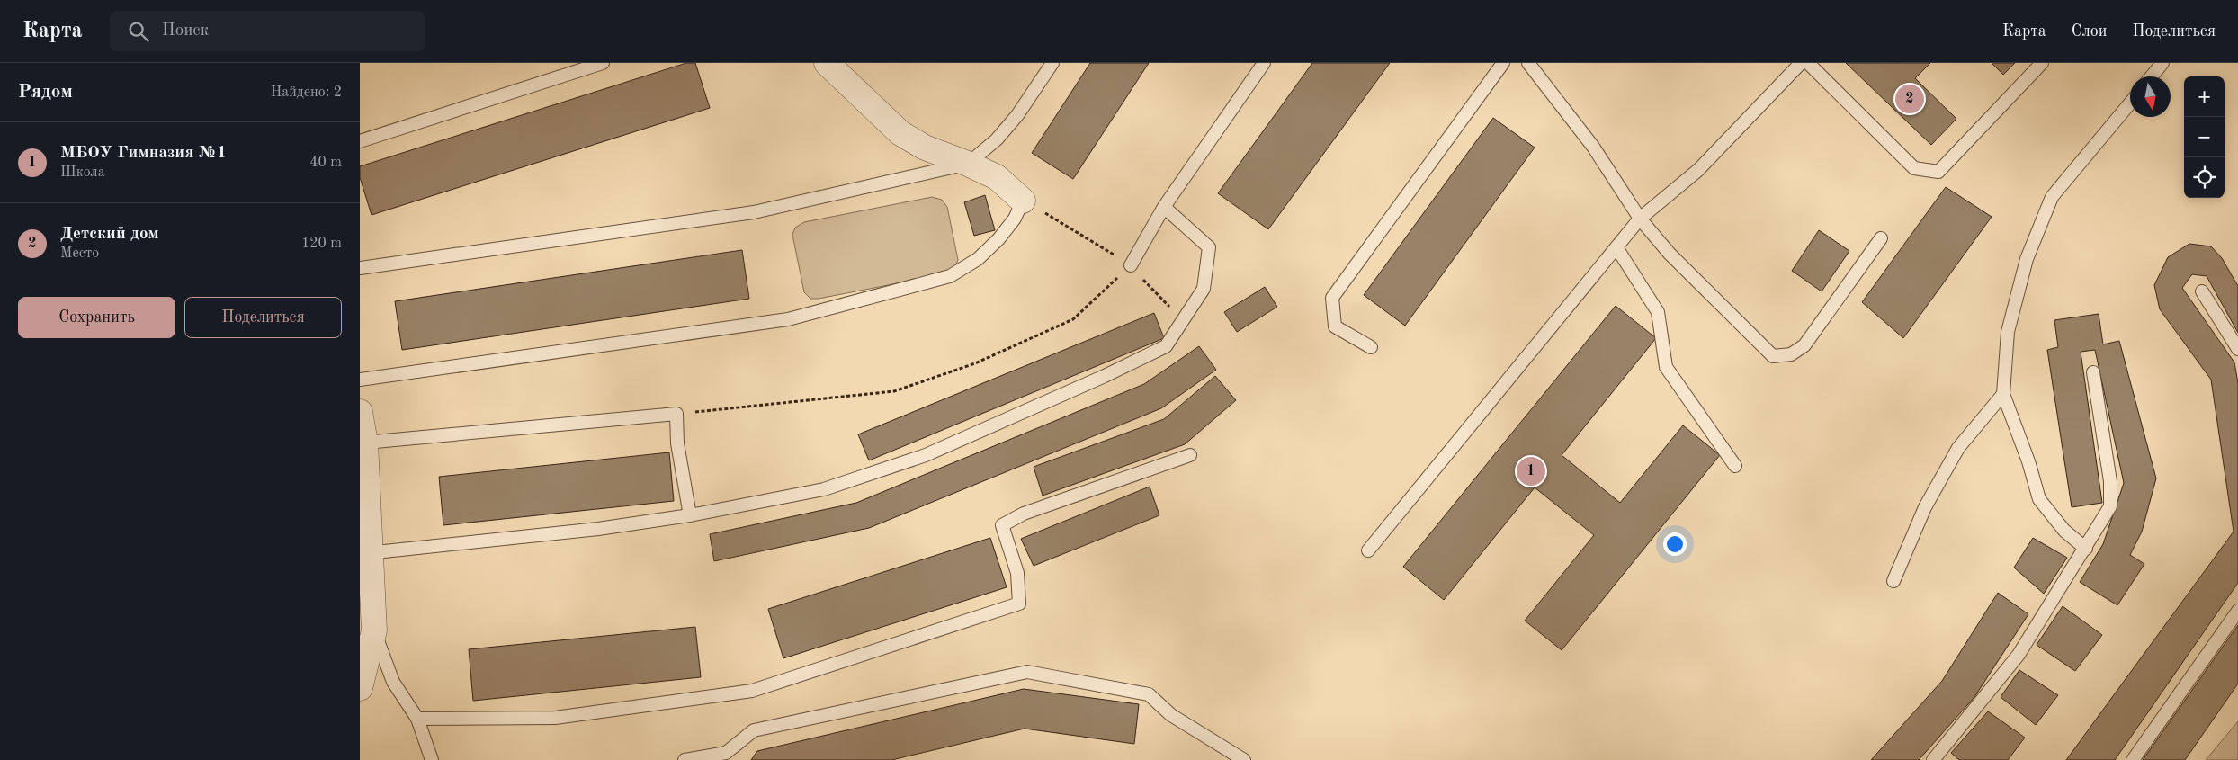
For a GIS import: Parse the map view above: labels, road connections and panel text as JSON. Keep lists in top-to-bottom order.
{
  "north": "bottom",
  "page": {
    "header": "Карта",
    "search": "Поиск",
    "nav": ["Карта", "Слои", "Поделиться"],
    "heading": ["Рядом", "Найдено: 2"],
    "map_buttons": ["+", "−"],
    "pins": ["2", "1"],
    "list": [
      {
        "mark": "1",
        "name": "МБОУ Гимназия №1",
        "note": "Школа",
        "value": "40 m"
      },
      {
        "mark": "2",
        "name": "Детский дом",
        "note": "Место",
        "value": "120 m"
      }
    ],
    "buttons": ["Сохранить", "Поделиться"]
  }
}
